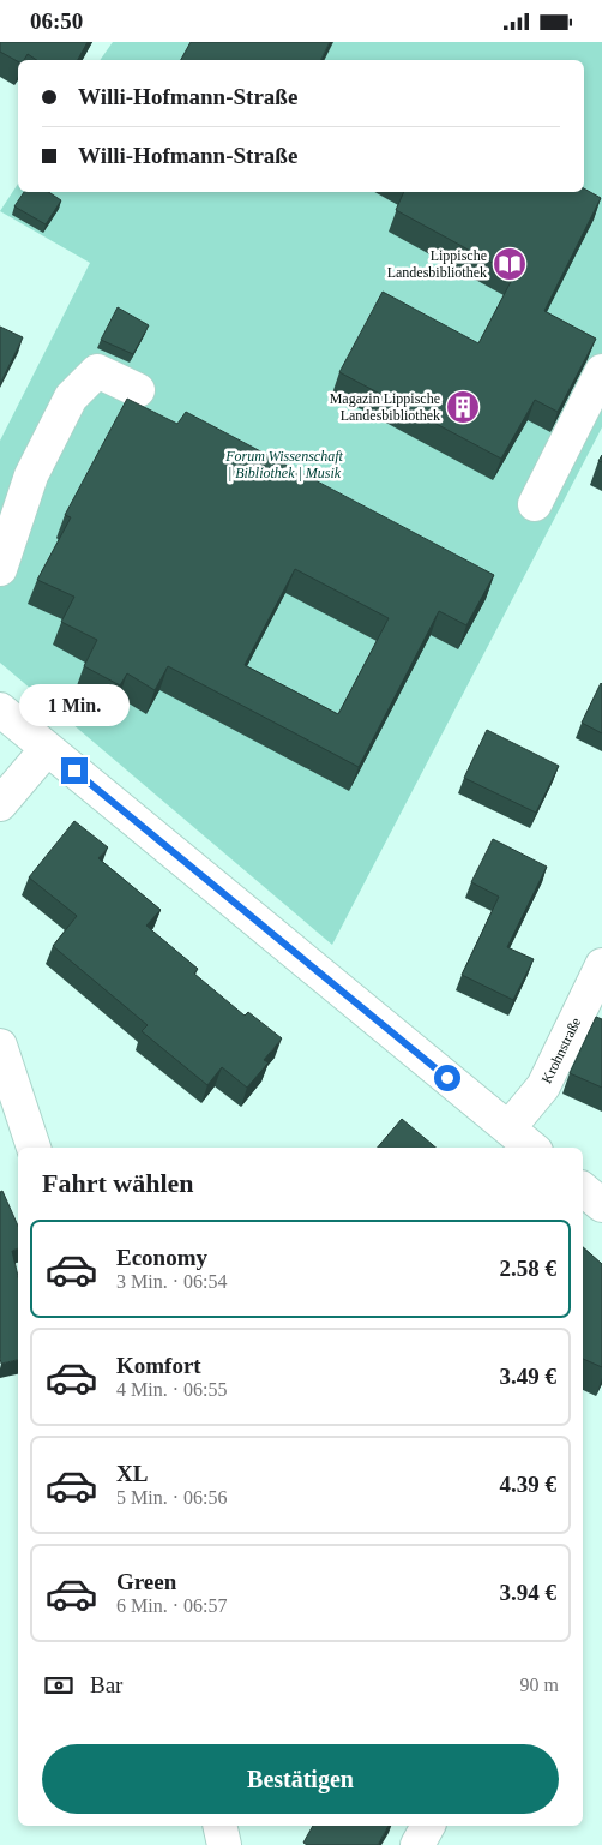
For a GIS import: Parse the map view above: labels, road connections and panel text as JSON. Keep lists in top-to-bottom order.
{
  "streets": {
    "street": ["Krohnstraße"]
  },
  "parks": ["Forum Wissenschaft | Bibliothek | Musik"],
  "places": {
    "library": ["Lippische Landesbibliothek"],
    "building": ["Magazin Lippische Landesbibliothek"]
  },
  "page": {
    "status": "06:50",
    "banner": ["Willi-Hofmann-Straße", "Willi-Hofmann-Straße"],
    "bubble": "1 Min.",
    "heading": "Fahrt wählen",
    "list": [
      {
        "name": "Economy",
        "note": "3 Min. · 06:54",
        "value": "2.58 €"
      },
      {
        "name": "Komfort",
        "note": "4 Min. · 06:55",
        "value": "3.49 €"
      },
      {
        "name": "XL",
        "note": "5 Min. · 06:56",
        "value": "4.39 €"
      },
      {
        "name": "Green",
        "note": "6 Min. · 06:57",
        "value": "3.94 €"
      }
    ],
    "pay": ["Bar", "90 m"],
    "buttons": "Bestätigen"
  }
}
